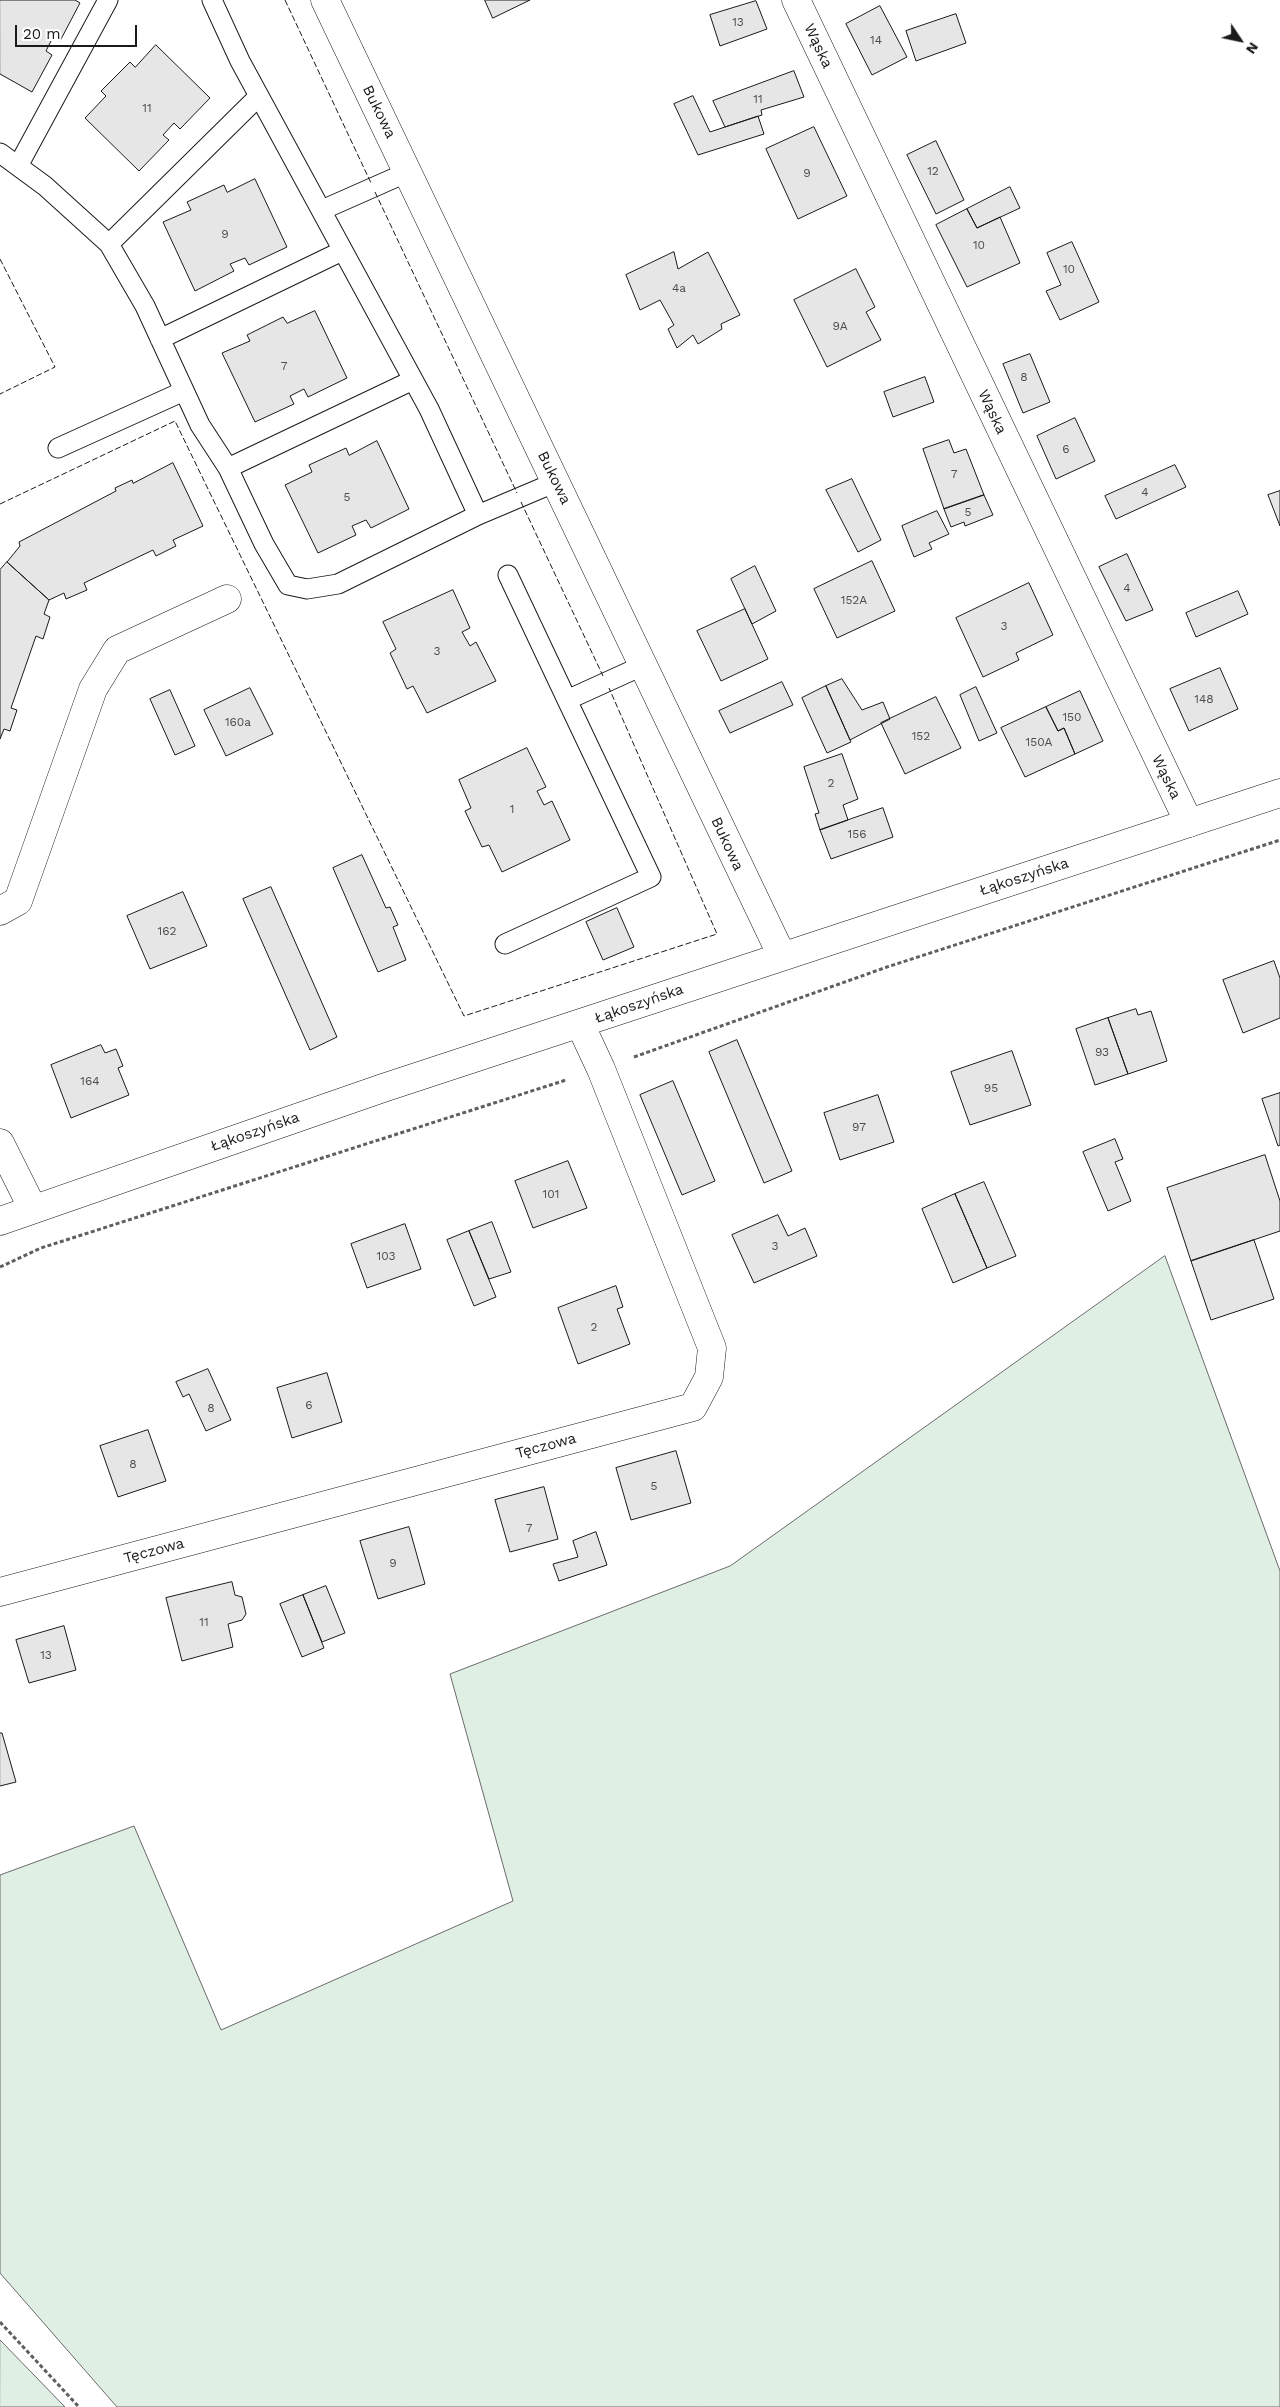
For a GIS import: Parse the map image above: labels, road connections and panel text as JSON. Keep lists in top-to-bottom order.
{
  "streets": {
    "street": [
      "Wąska",
      "Bukowa",
      "Łąkoszyńska",
      "Tęczowa"
    ]
  },
  "crossings": [
    ["Wąska", "Łąkoszyńska"],
    ["Bukowa", "Łąkoszyńska"],
    ["Łąkoszyńska", "Tęczowa"]
  ],
  "house_numbers": [
    "13",
    "14",
    "11",
    "11",
    "12",
    "9",
    "9",
    "10",
    "10",
    "4a",
    "9A",
    "7",
    "8",
    "6",
    "7",
    "4",
    "5",
    "5",
    "4",
    "152A",
    "3",
    "3",
    "148",
    "150",
    "160a",
    "152",
    "150A",
    "2",
    "1",
    "156",
    "162",
    "93",
    "164",
    "95",
    "97",
    "101",
    "3",
    "103",
    "2",
    "6",
    "8",
    "8",
    "5",
    "7",
    "9",
    "11",
    "13"
  ],
  "scale_bar": "20 m",
  "north": "bottom right"
}
